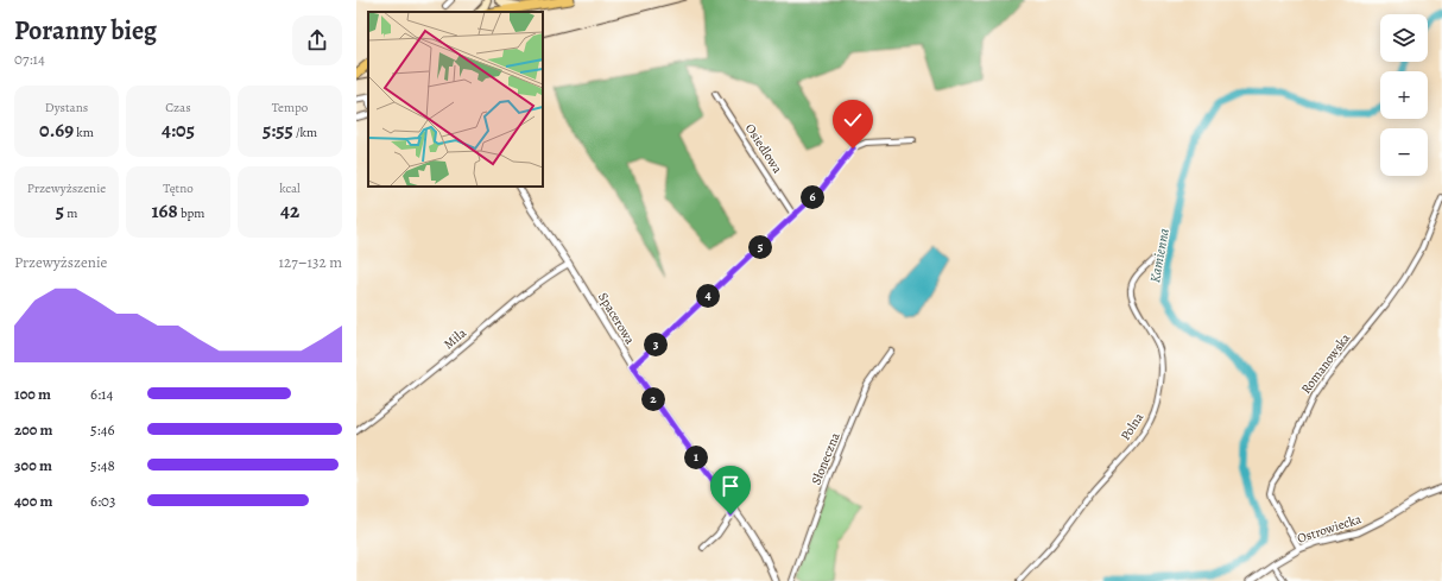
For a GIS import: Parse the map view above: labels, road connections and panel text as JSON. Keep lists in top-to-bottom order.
{
  "streets": {
    "street": [
      "Osiedlowa",
      "Spacerowa",
      "Miła",
      "Romanowska",
      "Polna",
      "Słoneczna",
      "Ostrowiecka"
    ]
  },
  "crossings": [
    ["Spacerowa", "Miła"],
    ["Romanowska", "Ostrowiecka"]
  ],
  "water": ["Kamienna"],
  "page": {
    "heading": ["Poranny bieg", "07:14"],
    "map_buttons": ["+", "−"],
    "stats": [
      ["Dystans", "0.69 km"],
      ["Czas", "4:05"],
      ["Tempo", "5:55 /km"],
      ["Przewyższenie", "5 m"],
      ["Tętno", "168 bpm"],
      ["kcal", "42"]
    ],
    "pins": [
      "6",
      "5",
      "4",
      "3",
      "2",
      "1"
    ],
    "chart": ["Przewyższenie", "127–132 m"],
    "list": [
      {
        "name": "100 m",
        "note": "6:14"
      },
      {
        "name": "200 m",
        "note": "5:46"
      },
      {
        "name": "300 m",
        "note": "5:48"
      },
      {
        "name": "400 m",
        "note": "6:03"
      }
    ]
  }
}
